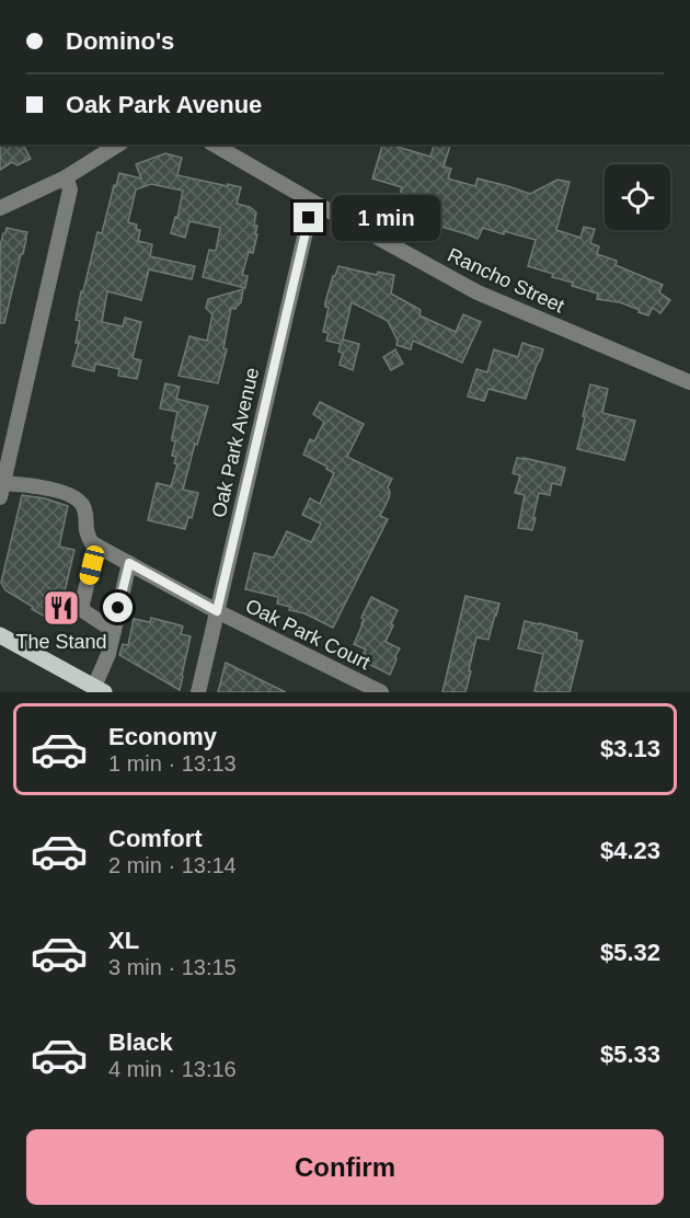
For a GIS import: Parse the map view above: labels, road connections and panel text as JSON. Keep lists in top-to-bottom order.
{
  "streets": {
    "street": ["Rancho Street", "Oak Park Avenue", "Oak Park Court"]
  },
  "crossings": [
    ["Rancho Street", "Oak Park Avenue"],
    ["Oak Park Avenue", "Oak Park Court"]
  ],
  "places": {
    "restaurant": ["The Stand"]
  },
  "page": {
    "banner": ["Domino's", "Oak Park Avenue"],
    "bubble": "1 min",
    "list": [
      {
        "name": "Economy",
        "note": "1 min · 13:13",
        "value": "$3.13"
      },
      {
        "name": "Comfort",
        "note": "2 min · 13:14",
        "value": "$4.23"
      },
      {
        "name": "XL",
        "note": "3 min · 13:15",
        "value": "$5.32"
      },
      {
        "name": "Black",
        "note": "4 min · 13:16",
        "value": "$5.33"
      }
    ],
    "buttons": "Confirm"
  }
}
